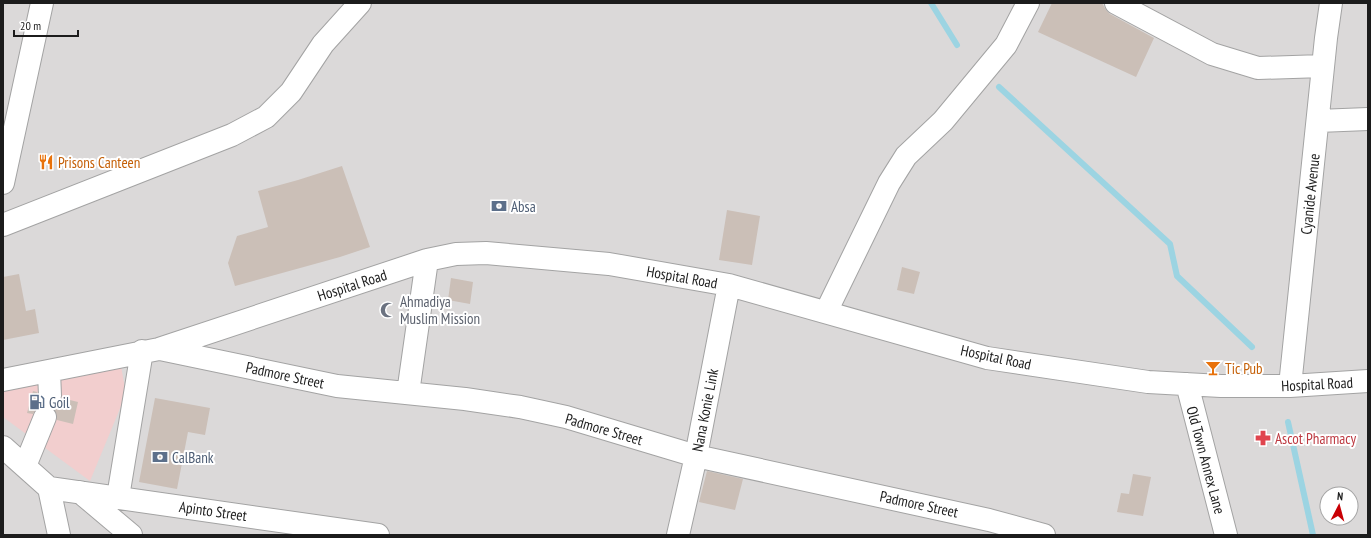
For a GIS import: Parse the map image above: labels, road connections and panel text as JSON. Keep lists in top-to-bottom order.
{
  "streets": {
    "street": [
      "Cyanide Avenue",
      "Hospital Road",
      "Padmore Street",
      "Nana Konie Link",
      "Old Town Annex Lane",
      "Apinto Street"
    ]
  },
  "crossings": [
    ["Cyanide Avenue", "Hospital Road"],
    ["Hospital Road", "Padmore Street"],
    ["Hospital Road", "Nana Konie Link"],
    ["Hospital Road", "Old Town Annex Lane"],
    ["Padmore Street", "Nana Konie Link"]
  ],
  "places": {
    "restaurant": ["Prisons Canteen"],
    "bank": ["Absa", "CalBank"],
    "mosque": ["Ahmadiya Muslim Mission"],
    "bar": ["Tic Pub"],
    "fuel station": ["Goil"],
    "pharmacy": ["Ascot Pharmacy"]
  },
  "scale_bar": "20 m",
  "north": "top"
}
